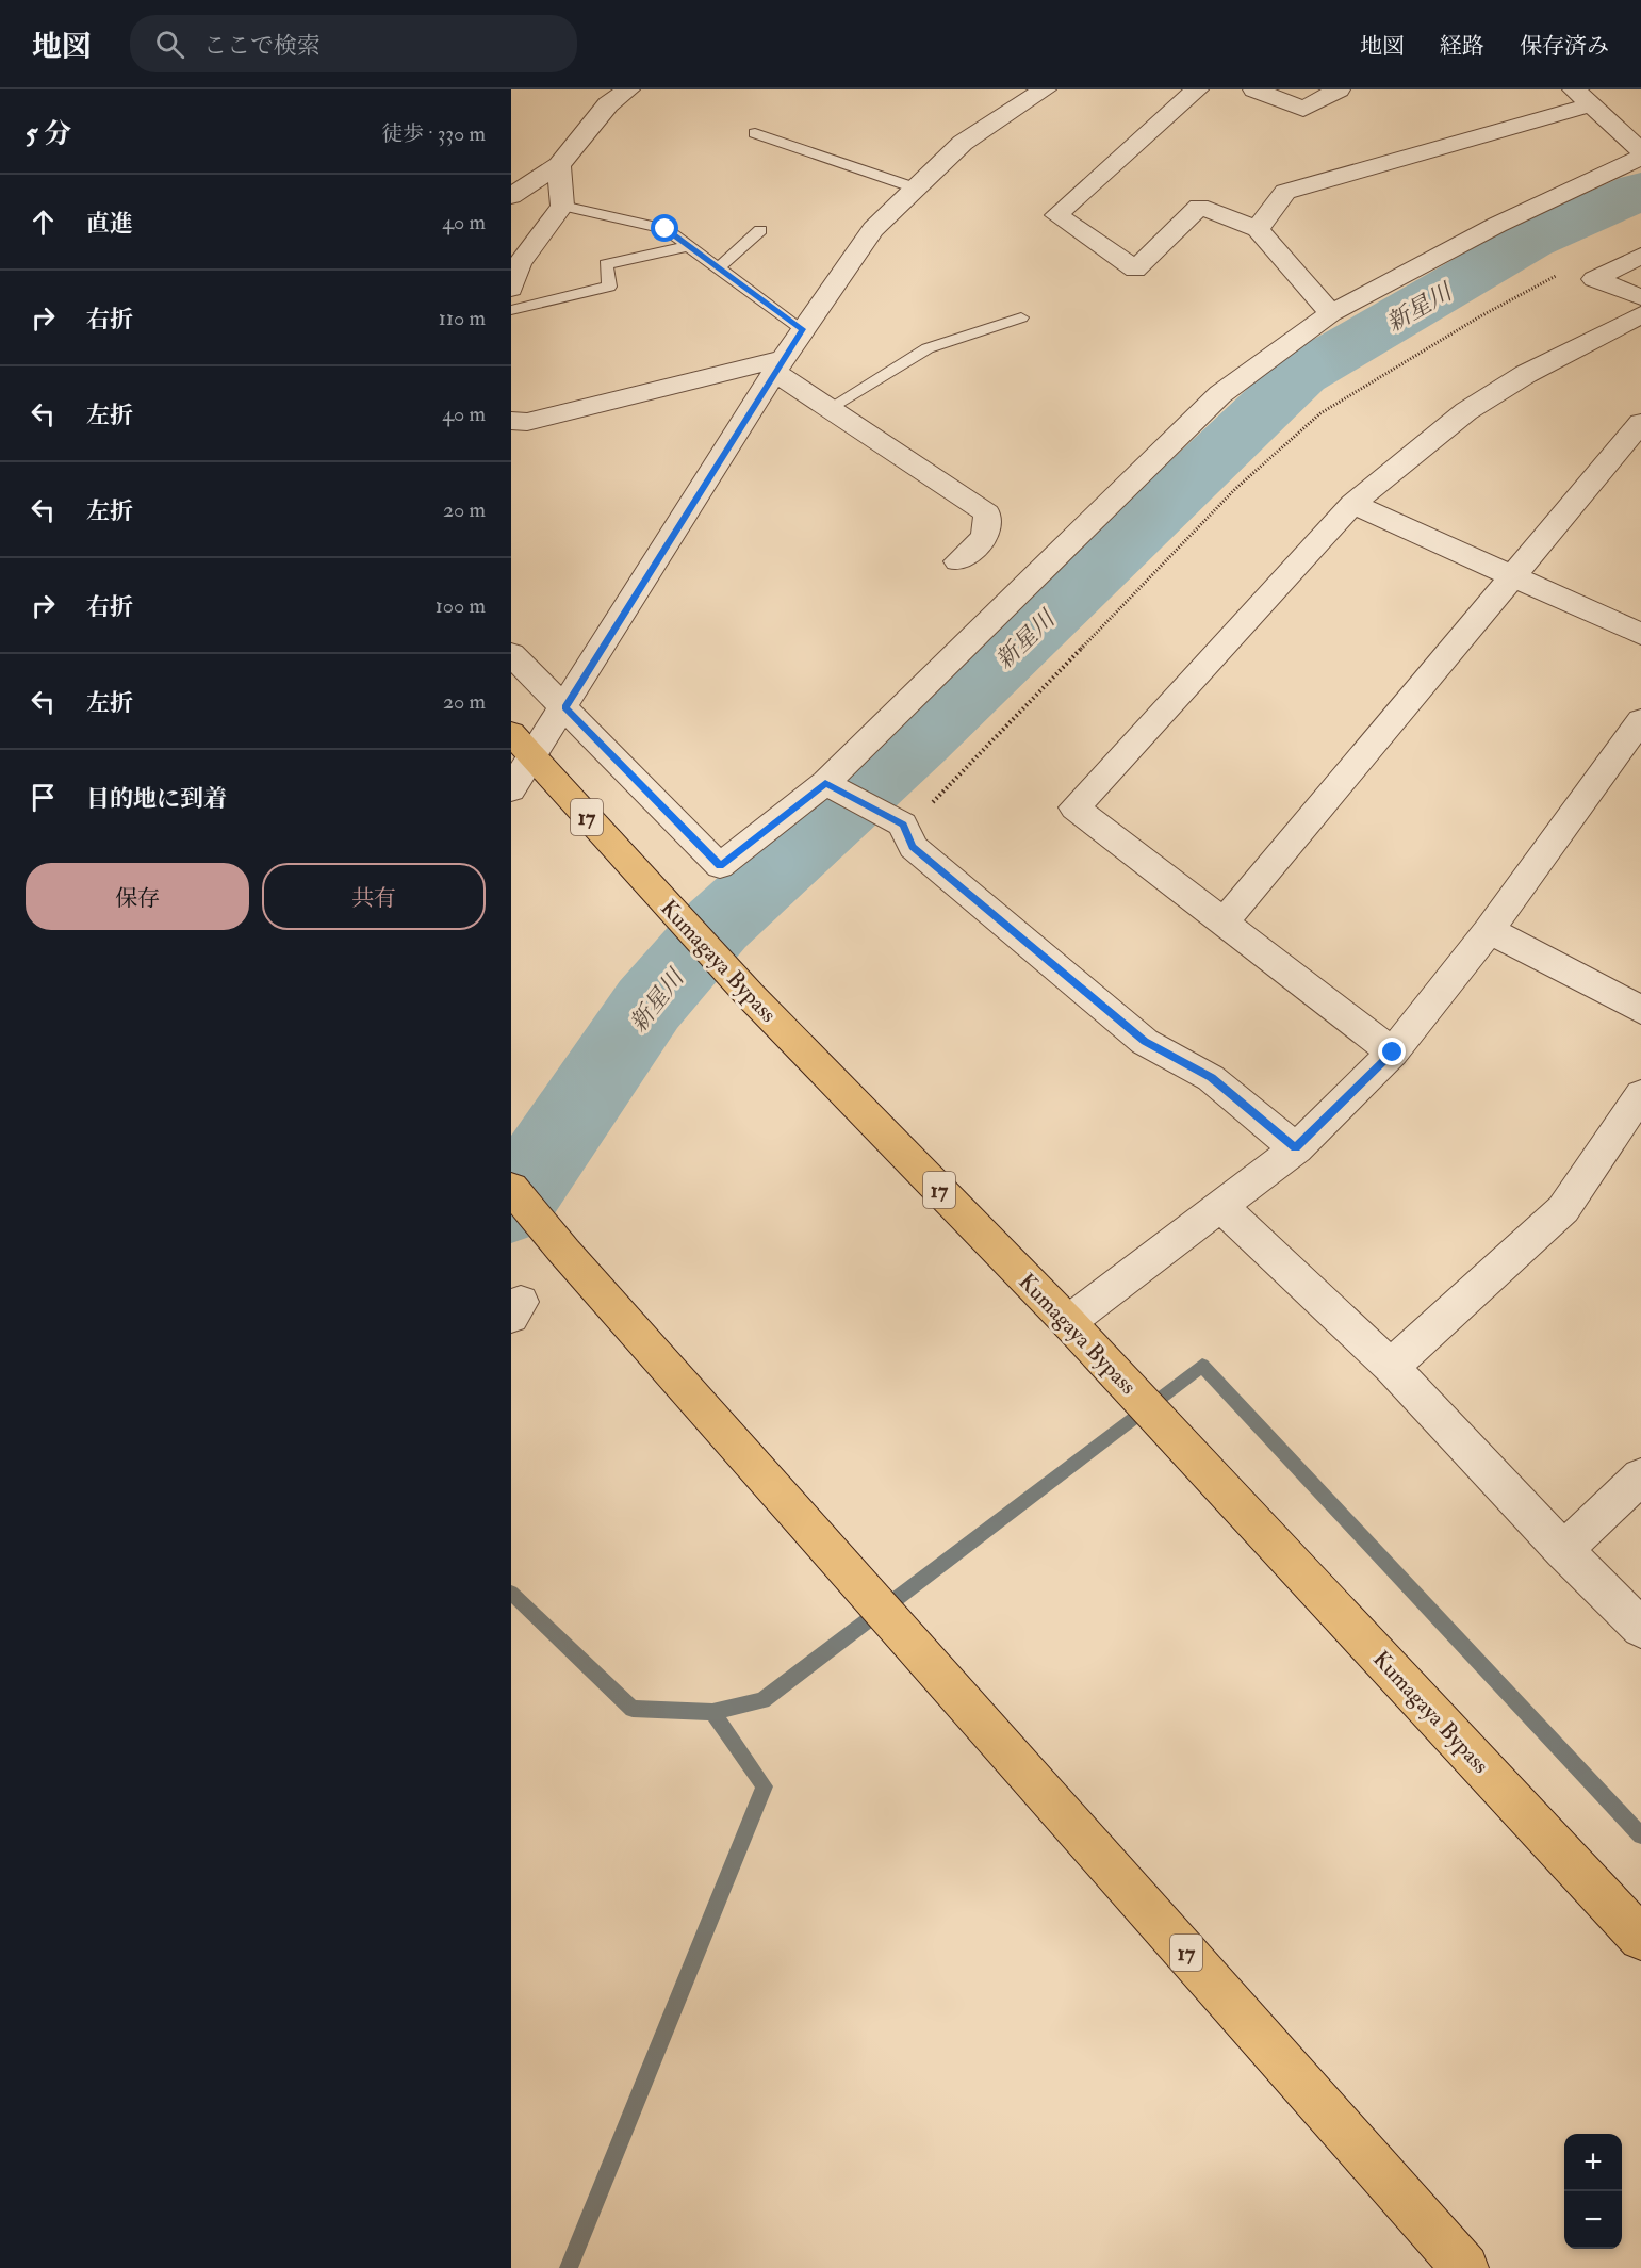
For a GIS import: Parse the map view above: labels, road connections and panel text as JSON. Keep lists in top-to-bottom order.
{
  "streets": {
    "highway": ["17", "Kumagaya Bypass"]
  },
  "water": ["新星川"],
  "page": {
    "header": "地図",
    "search": "ここで検索",
    "nav": ["地図", "経路", "保存済み"],
    "heading": ["5 分", "徒歩 · 330 m"],
    "list": [
      ["直進", "40 m"],
      ["右折", "110 m"],
      ["左折", "40 m"],
      ["左折", "20 m"],
      ["右折", "100 m"],
      ["左折", "20 m"],
      "目的地に到着"
    ],
    "buttons": ["保存", "共有"],
    "map_buttons": ["+", "−"]
  }
}
